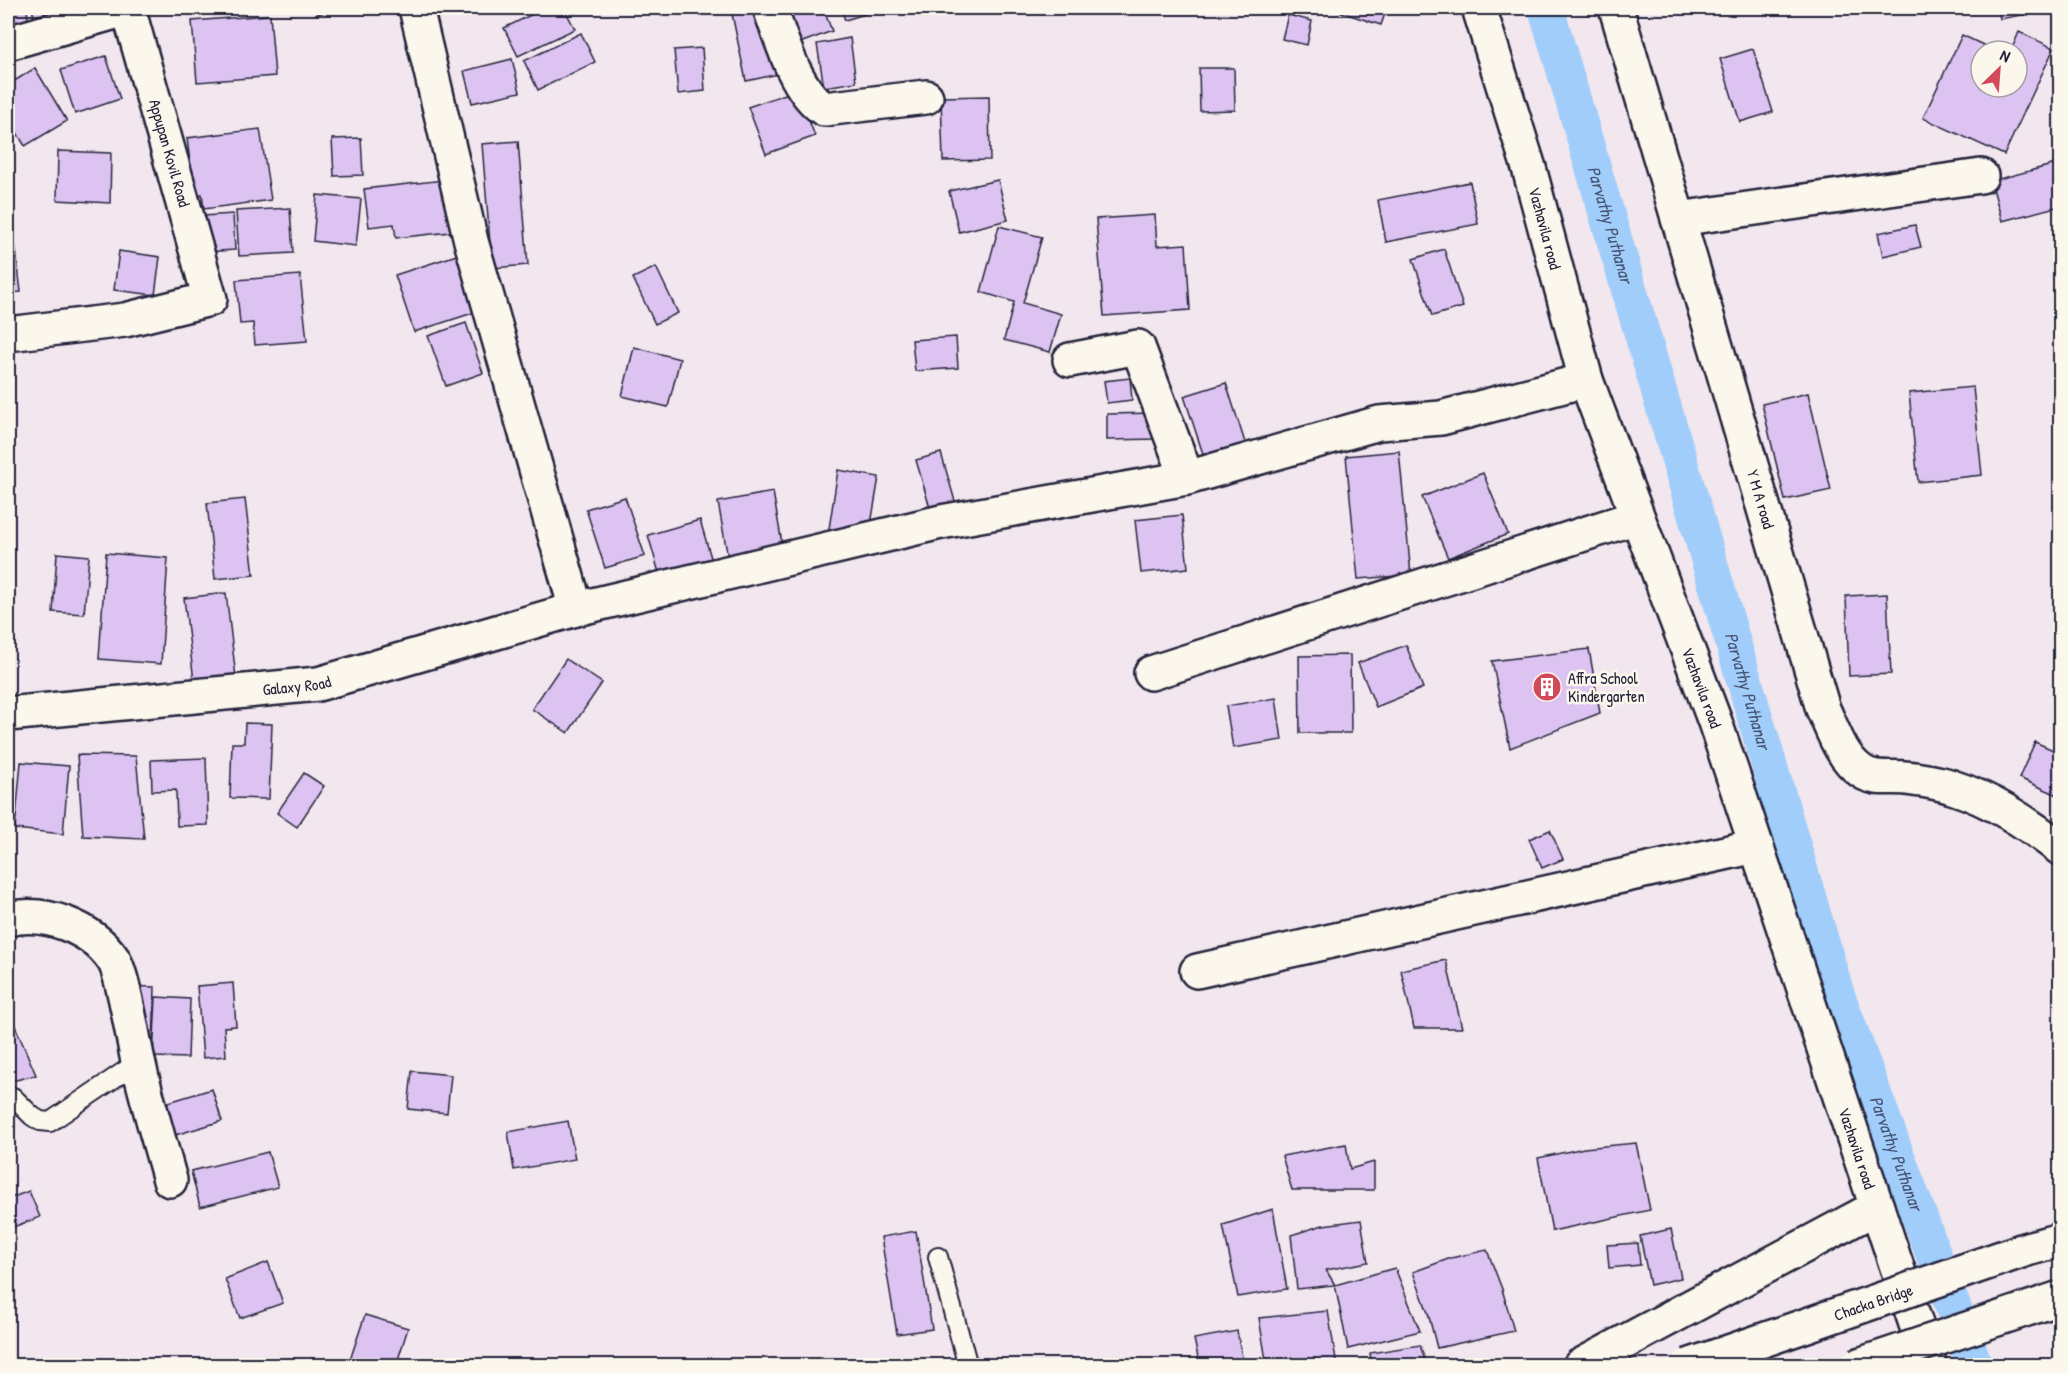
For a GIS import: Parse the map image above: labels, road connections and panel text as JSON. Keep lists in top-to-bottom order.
{
  "streets": {
    "street": [
      "Appupan Kovil Road",
      "Vazhavila road",
      "Y M A road",
      "Galaxy Road",
      "Chacka Bridge"
    ]
  },
  "crossings": [
    ["Vazhavila road", "Galaxy Road"]
  ],
  "water": ["Parvathy Puthanar"],
  "places": {
    "building": ["Affra School Kindergarten"]
  },
  "north": "top right"
}
